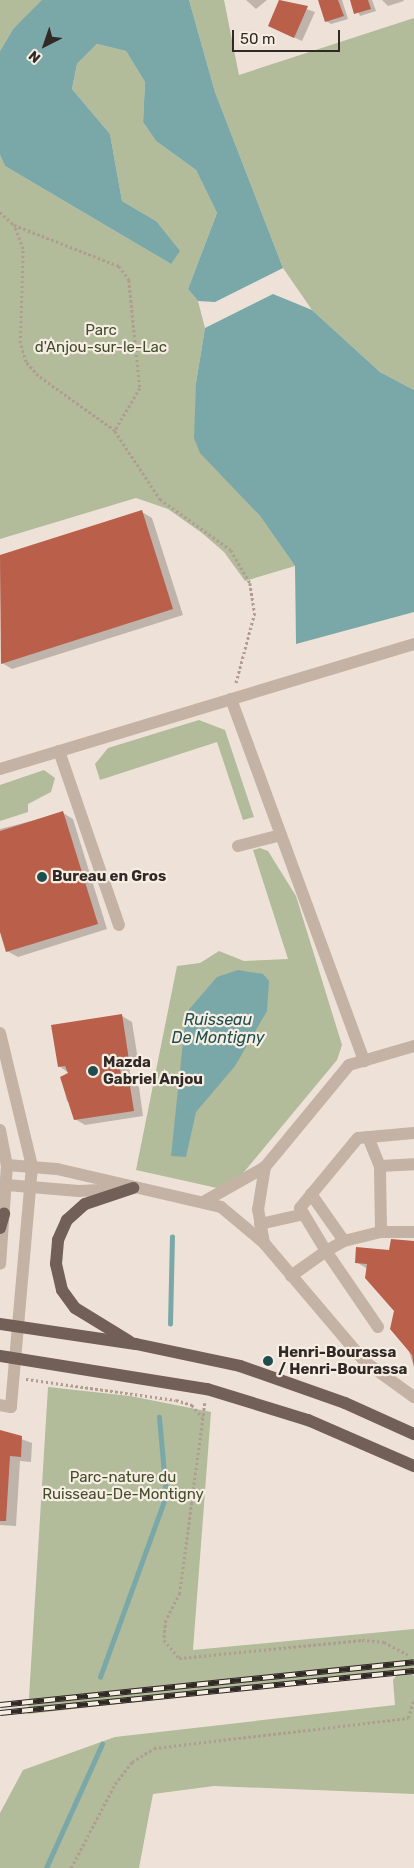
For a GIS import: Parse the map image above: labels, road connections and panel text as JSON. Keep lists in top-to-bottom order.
{
  "water": ["Ruisseau De Montigny"],
  "parks": ["Parc d'Anjou-sur-le-Lac", "Parc-nature du Ruisseau-De-Montigny"],
  "places": ["Bureau en Gros", "Mazda Gabriel Anjou", "Henri-Bourassa / Henri-Bourassa"],
  "scale_bar": "50 m",
  "north": "bottom left"
}
